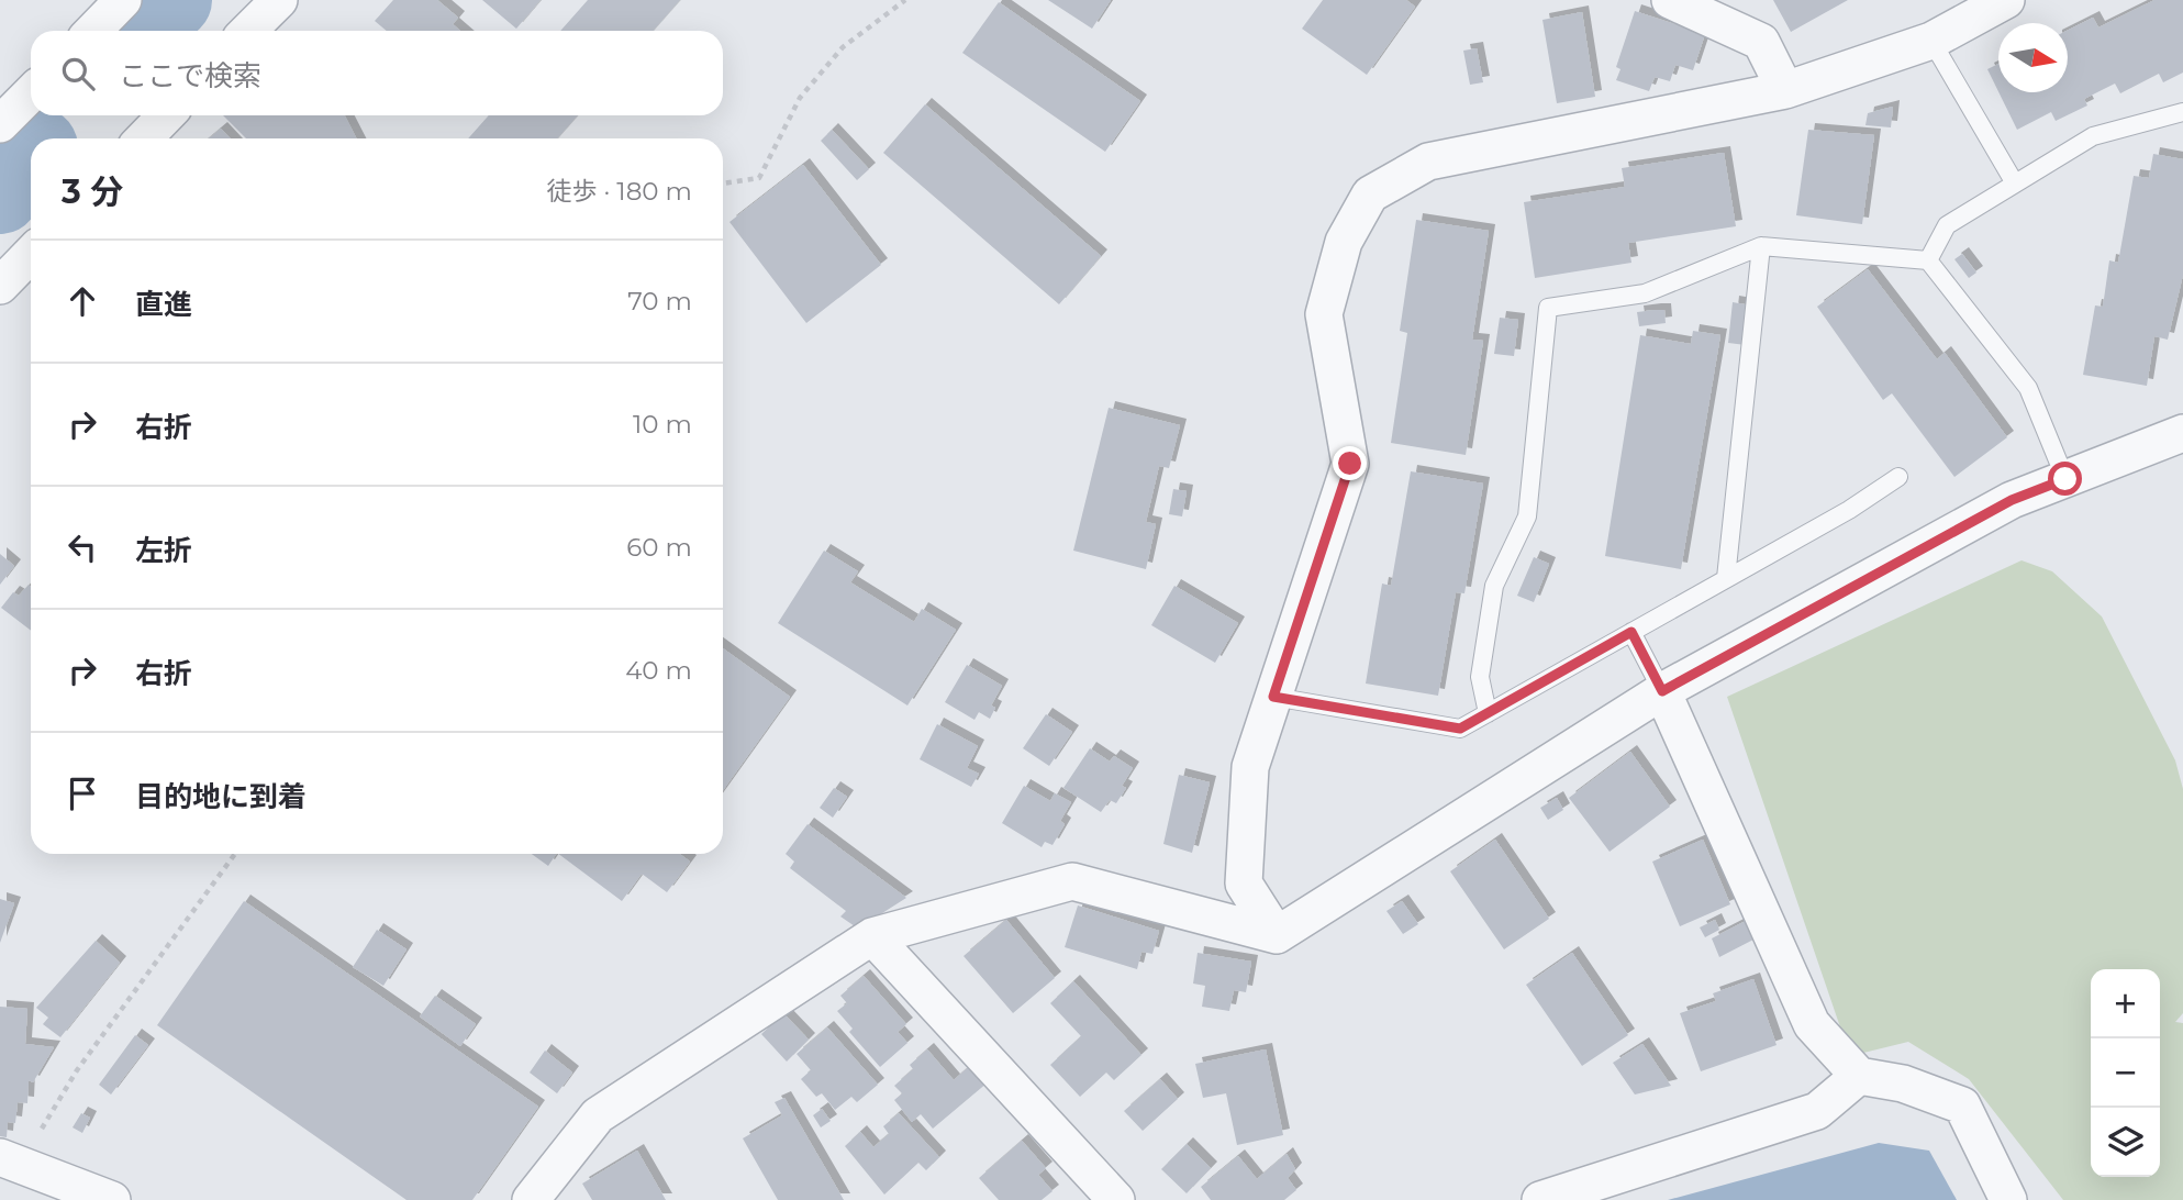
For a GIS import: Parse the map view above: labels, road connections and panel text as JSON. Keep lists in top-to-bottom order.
{
  "north": "right",
  "page": {
    "search": "ここで検索",
    "heading": ["3 分", "徒歩 · 180 m"],
    "list": [
      ["直進", "70 m"],
      ["右折", "10 m"],
      ["左折", "60 m"],
      ["右折", "40 m"],
      "目的地に到着"
    ],
    "map_buttons": ["+", "−"]
  }
}
